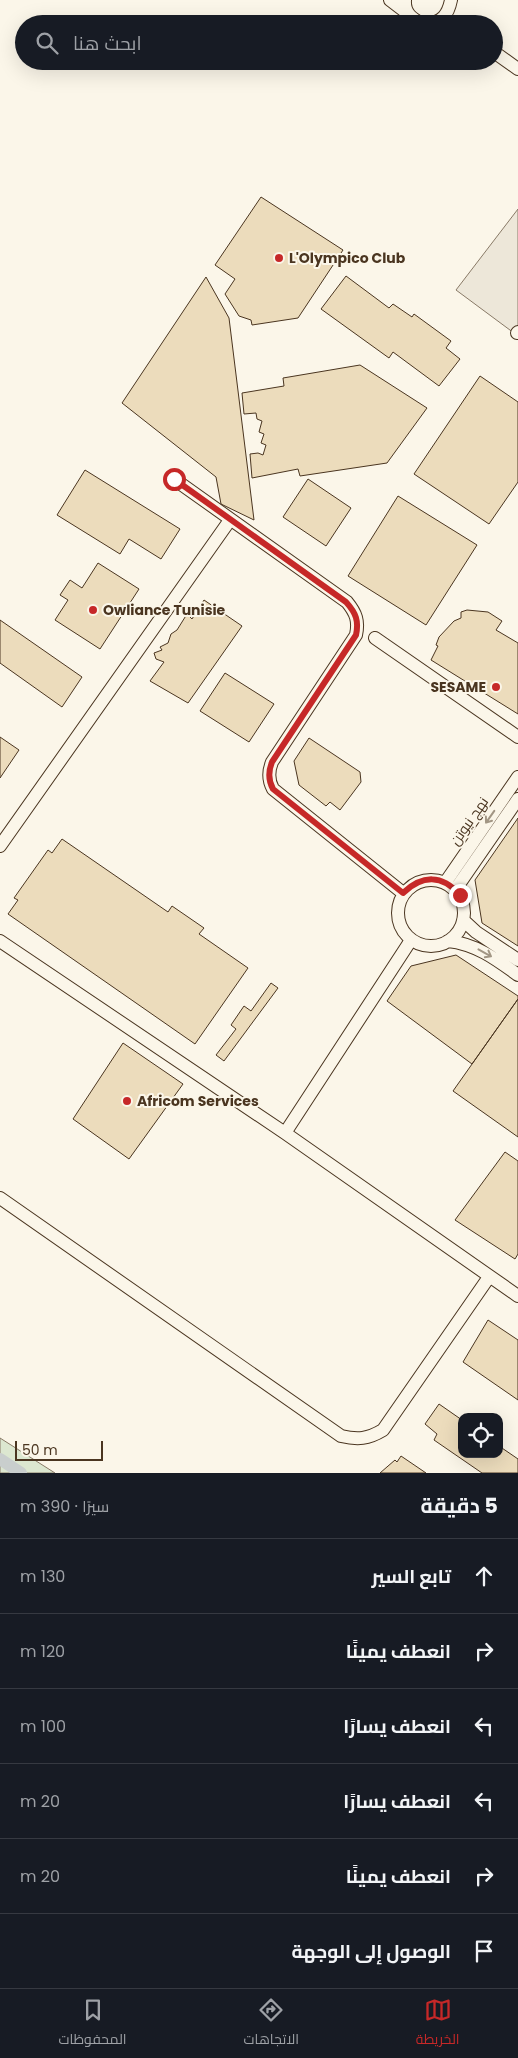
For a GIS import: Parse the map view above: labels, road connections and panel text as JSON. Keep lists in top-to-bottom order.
{
  "streets": {
    "street": ["نهج نيوتن"]
  },
  "places": [
    "L'Olympico Club",
    "Owliance Tunisie",
    "SESAME",
    "Africom Services"
  ],
  "scale_bar": "50 m",
  "page": {
    "search": "ابحث هنا",
    "scale": "50 m",
    "heading": ["5 دقيقة", "سيرًا · 390 m"],
    "list": [
      ["تابع السير", "130 m"],
      ["انعطف يمينًا", "120 m"],
      ["انعطف يسارًا", "100 m"],
      ["انعطف يسارًا", "20 m"],
      ["انعطف يمينًا", "20 m"],
      "الوصول إلى الوجهة"
    ],
    "nav": ["الخريطة", "الاتجاهات", "المحفوظات"]
  }
}
